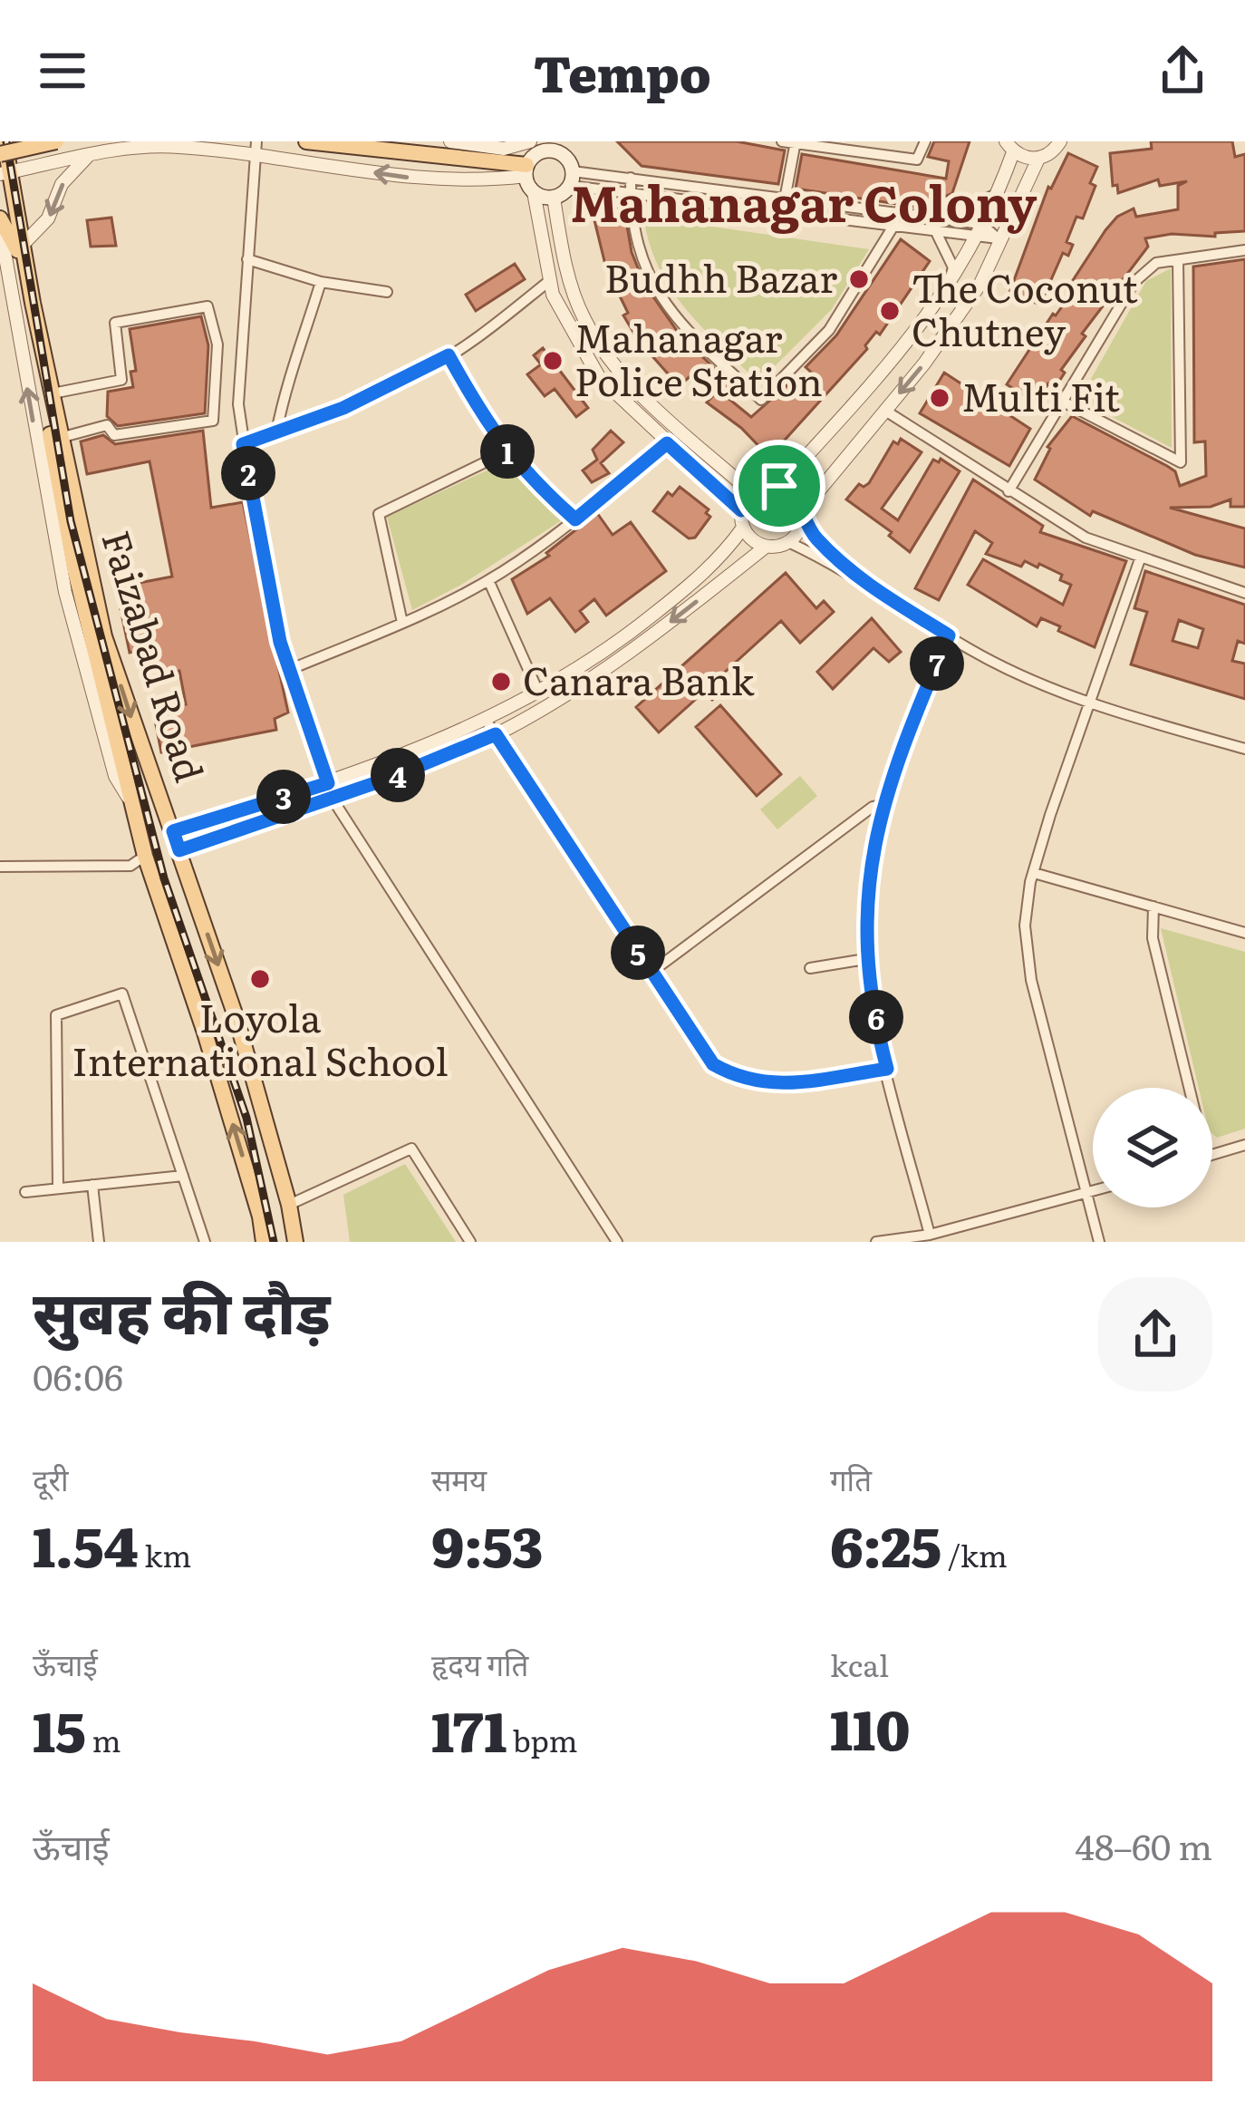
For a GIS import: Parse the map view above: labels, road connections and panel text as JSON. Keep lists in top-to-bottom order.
{
  "streets": {
    "main road": ["Faizabad Road"]
  },
  "districts": ["Mahanagar Colony"],
  "places": [
    "Budhh Bazar",
    "The Coconut Chutney",
    "Mahanagar Police Station",
    "Multi Fit",
    "Canara Bank",
    "Loyola International School"
  ],
  "page": {
    "header": "Tempo",
    "pins": [
      "1",
      "2",
      "7",
      "4",
      "3",
      "5",
      "6"
    ],
    "heading": ["सुबह की दौड़", "06:06"],
    "stats": [
      ["दूरी", "1.54 km"],
      ["समय", "9:53"],
      ["गति", "6:25 /km"],
      ["ऊँचाई", "15 m"],
      ["हृदय गति", "171 bpm"],
      ["kcal", "110"]
    ],
    "chart": ["ऊँचाई", "48–60 m"]
  }
}
